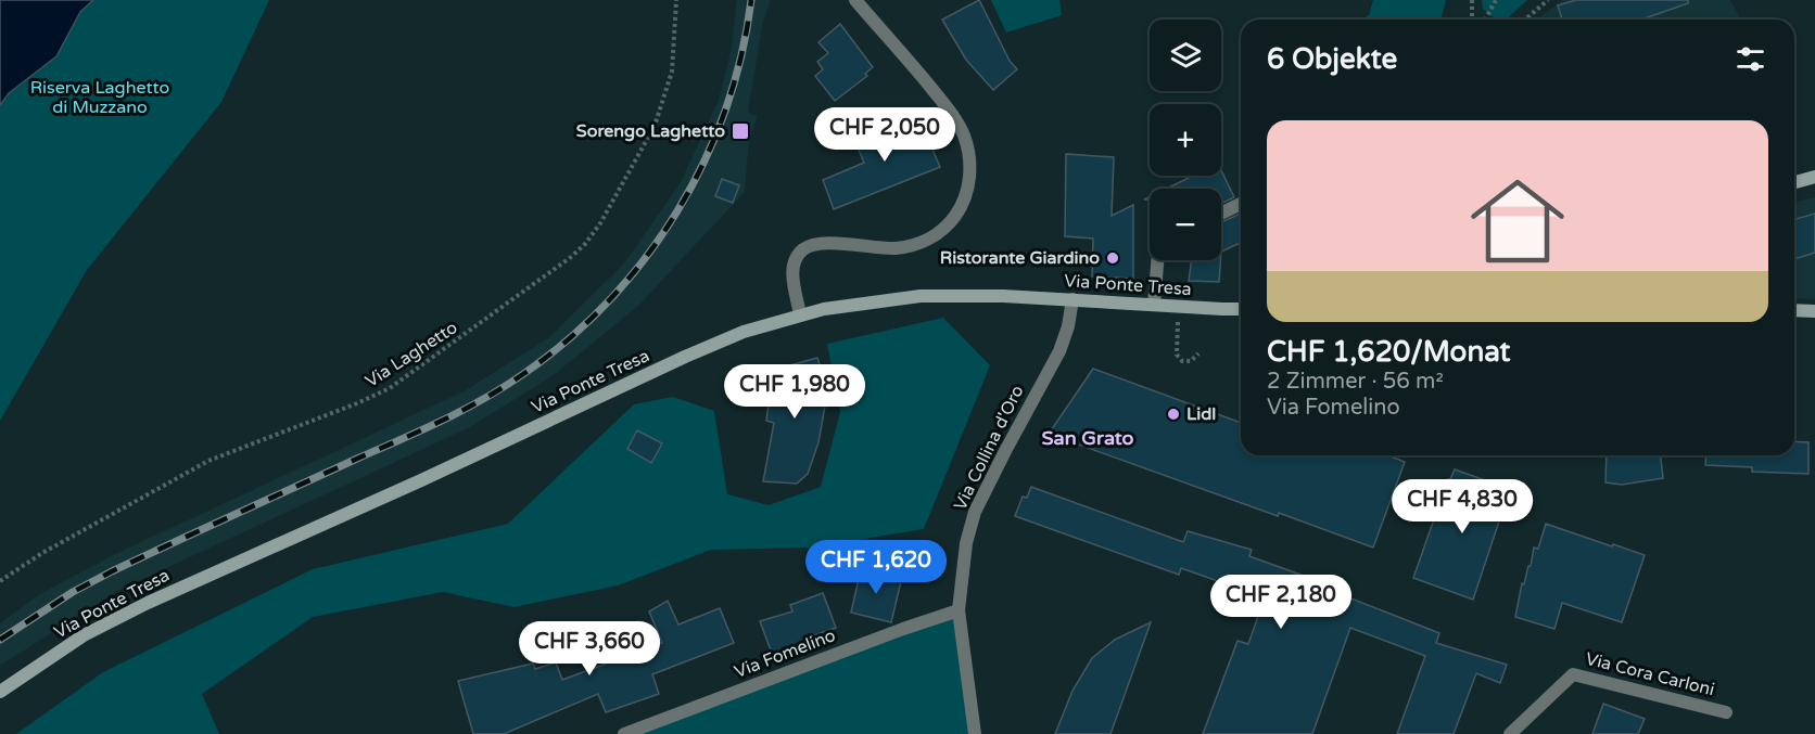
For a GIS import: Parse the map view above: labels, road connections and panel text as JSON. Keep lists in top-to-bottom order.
{
  "streets": {
    "main road": ["Via Ponte Tresa"],
    "street": ["Via Collina d'Oro", "Via Fomelino", "Via Cora Carloni"],
    "path": ["Via Laghetto"]
  },
  "crossings": [
    ["Via Ponte Tresa", "Via Collina d'Oro"],
    ["Via Collina d'Oro", "Via Fomelino"]
  ],
  "districts": ["San Grato"],
  "parks": ["Riserva Laghetto di Muzzano"],
  "places": {
    "transit": ["Sorengo Laghetto"],
    "other": ["Ristorante Giardino", "Lidl"]
  },
  "page": {
    "map_buttons": ["+", "−"],
    "heading": "6 Objekte",
    "list": [
      {
        "name": "CHF 1,620/Monat",
        "note": "2 Zimmer · 56 m² · Via Fomelino"
      }
    ],
    "price": [
      "CHF 2,050",
      "CHF 1,980",
      "CHF 4,830",
      "CHF 1,620",
      "CHF 2,180",
      "CHF 3,660"
    ]
  }
}
